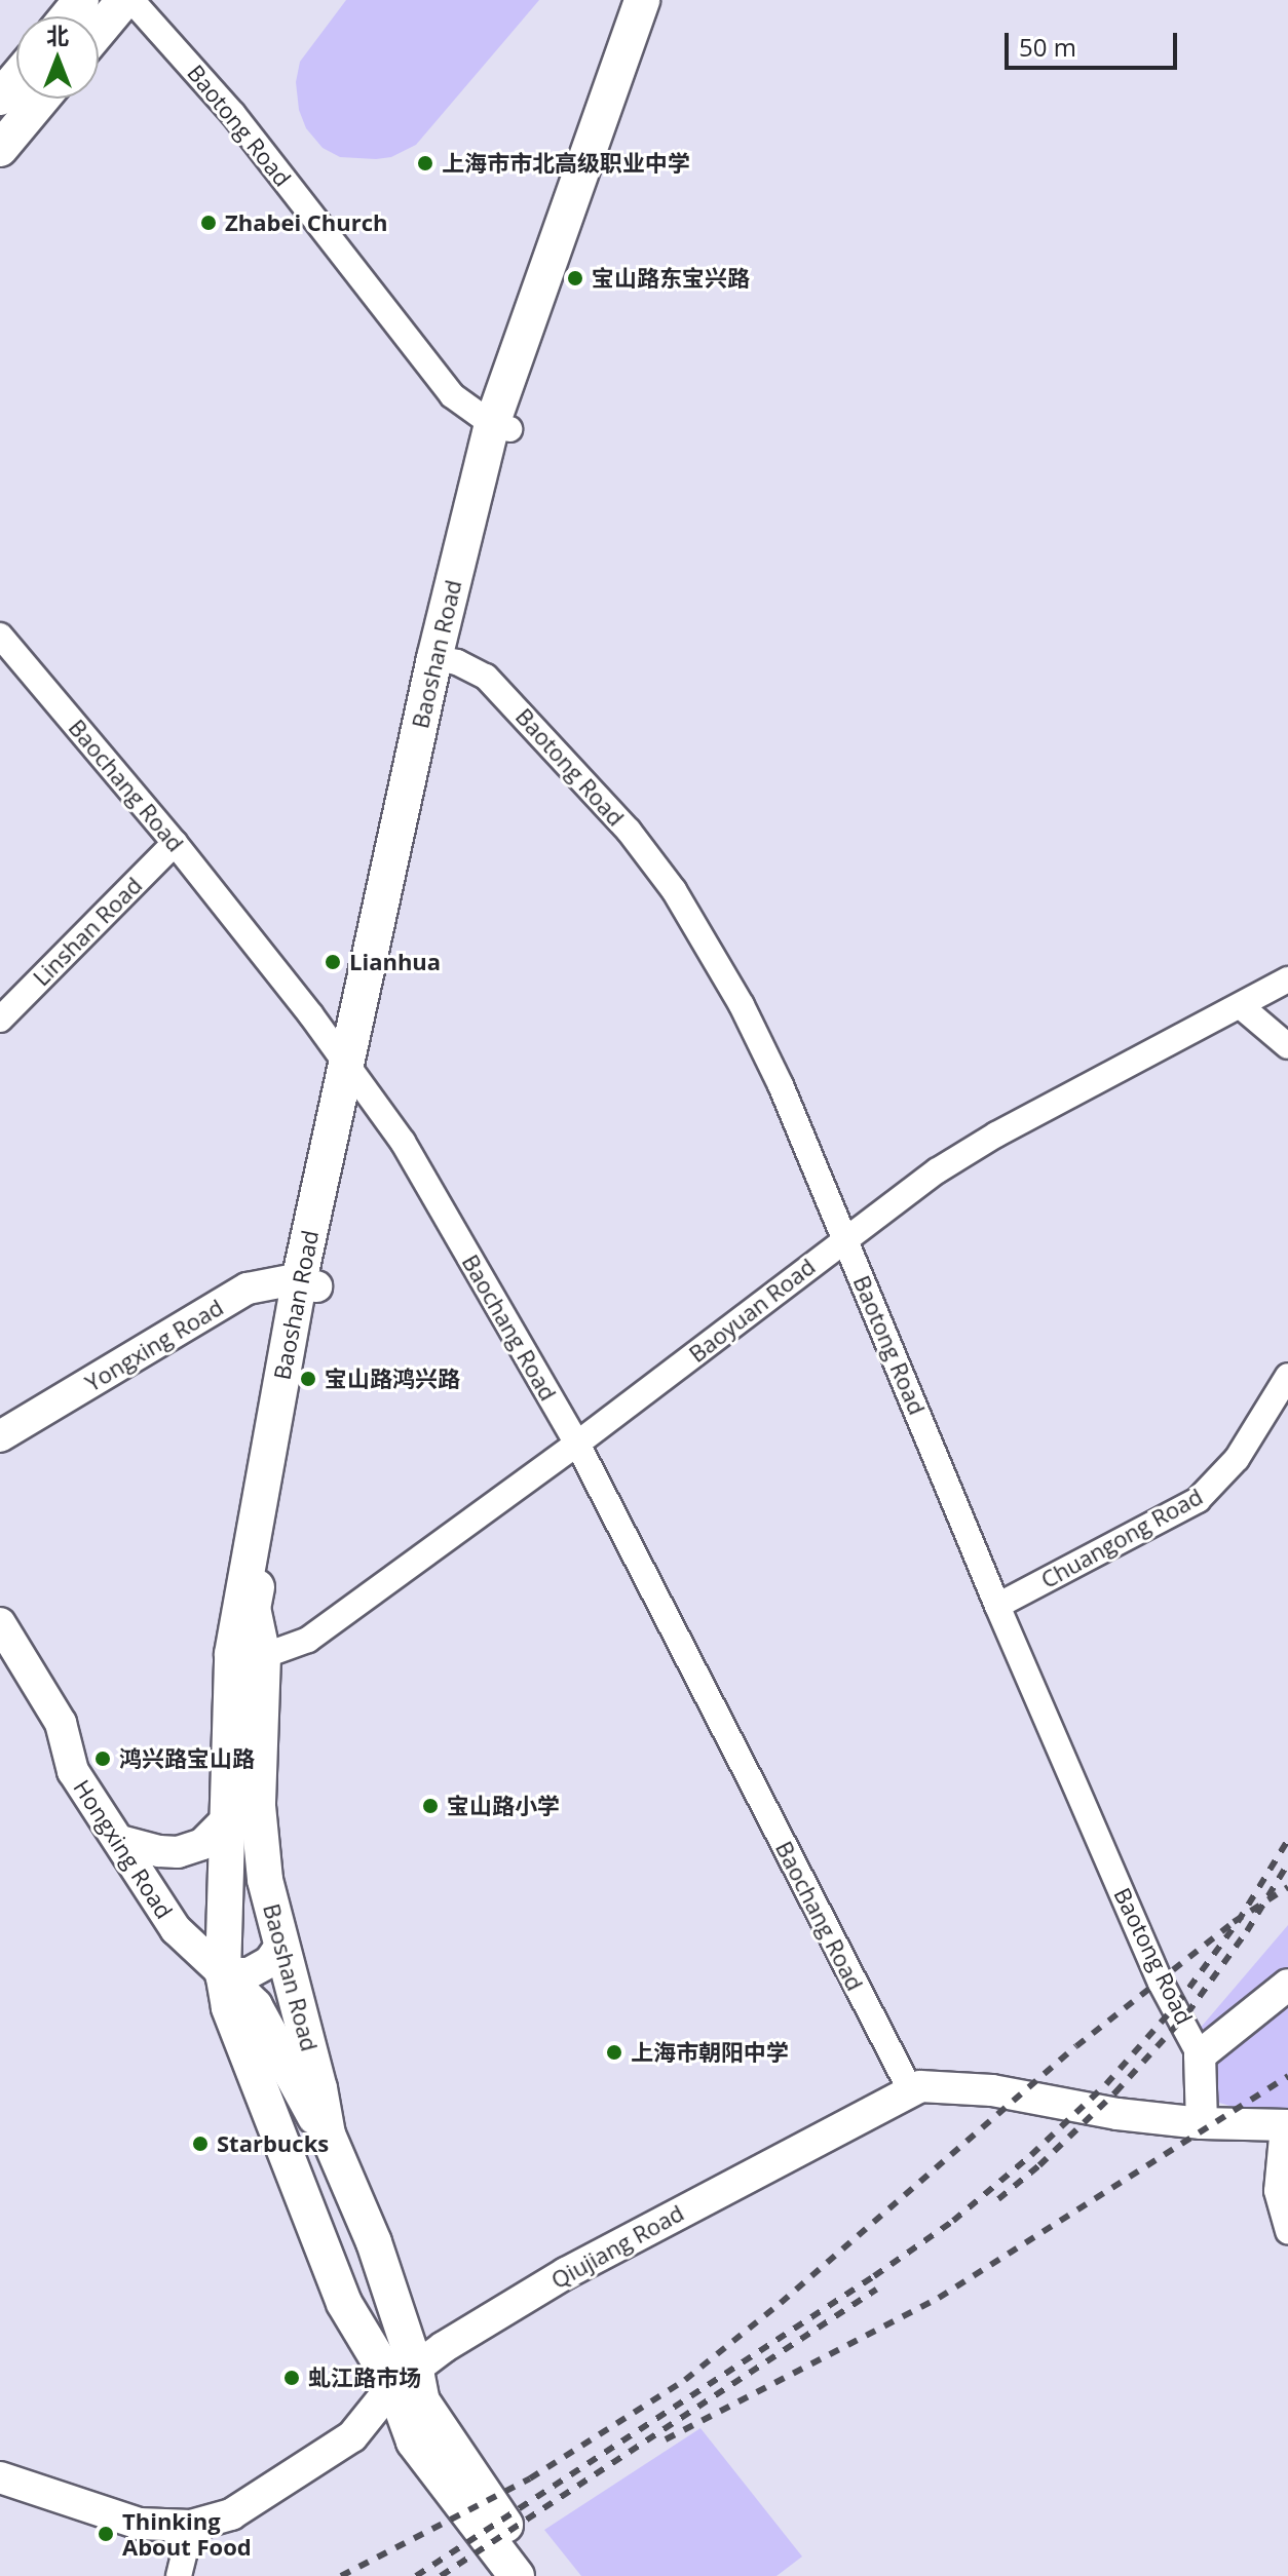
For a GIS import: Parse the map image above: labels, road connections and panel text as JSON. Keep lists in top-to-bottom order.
{
  "streets": {
    "main road": ["Baoshan Road"],
    "street": [
      "Baotong Road",
      "Baochang Road",
      "Linshan Road",
      "Baoyuan Road",
      "Yongxing Road",
      "Chuangong Road",
      "Hongxing Road",
      "Qiujiang Road"
    ]
  },
  "crossings": [
    ["Baotong Road", "Baoshan Road"],
    ["Baotong Road", "Baoyuan Road"],
    ["Baotong Road", "Chuangong Road"],
    ["Baotong Road", "Qiujiang Road"],
    ["Baoshan Road", "Baochang Road"],
    ["Baoshan Road", "Baoyuan Road"],
    ["Baoshan Road", "Yongxing Road"],
    ["Baoshan Road", "Hongxing Road"],
    ["Baoshan Road", "Qiujiang Road"],
    ["Baochang Road", "Linshan Road"],
    ["Baochang Road", "Baoyuan Road"],
    ["Baochang Road", "Qiujiang Road"]
  ],
  "places": [
    "上海市市北高级职业中学",
    "Zhabei Church",
    "宝山路东宝兴路",
    "Lianhua",
    "宝山路鸿兴路",
    "鸿兴路宝山路",
    "宝山路小学",
    "上海市朝阳中学",
    "Starbucks",
    "虬江路市场",
    "Thinking About Food"
  ],
  "scale_bar": "50 m",
  "north": "top"
}
